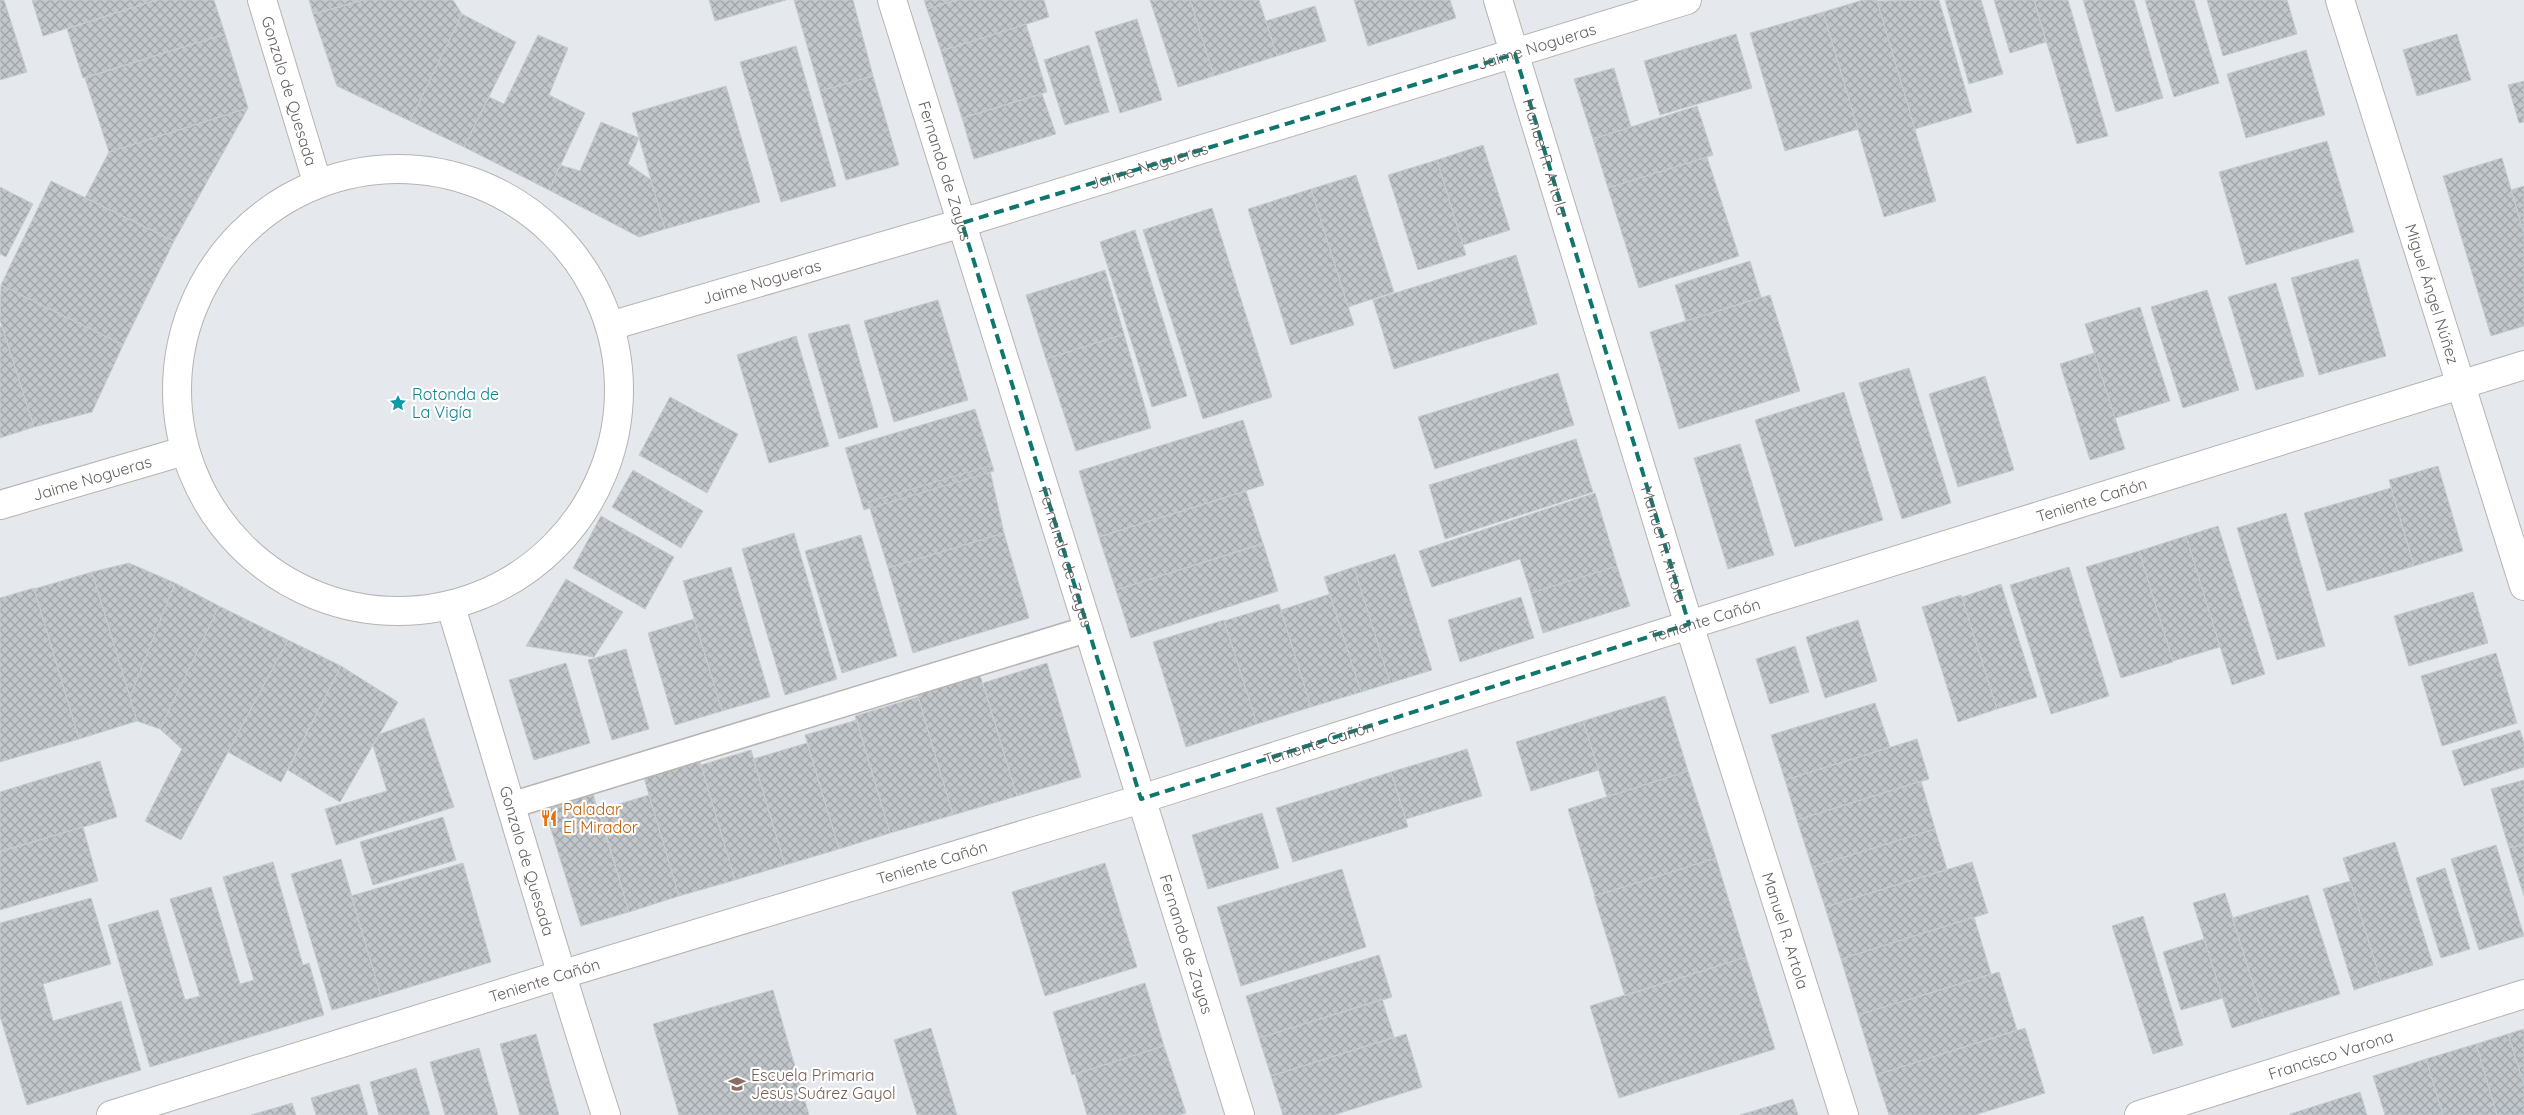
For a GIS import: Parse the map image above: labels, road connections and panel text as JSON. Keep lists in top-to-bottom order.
{
  "streets": {
    "street": [
      "Jaime Nogueras",
      "Gonzalo de Quesada",
      "Manuel R. Artola",
      "Fernando de Zayas",
      "Miguel Ángel Núñez",
      "Teniente Cañón",
      "Francisco Varona"
    ]
  },
  "crossings": [
    ["Jaime Nogueras", "Manuel R. Artola"],
    ["Jaime Nogueras", "Fernando de Zayas"],
    ["Gonzalo de Quesada", "Teniente Cañón"],
    ["Manuel R. Artola", "Teniente Cañón"],
    ["Fernando de Zayas", "Teniente Cañón"],
    ["Miguel Ángel Núñez", "Teniente Cañón"]
  ],
  "places": {
    "place": ["Rotonda de La Vigía"],
    "restaurant": ["Paladar El Mirador"],
    "school or university": ["Escuela Primaria Jesús Suárez Gayol"]
  }
}
